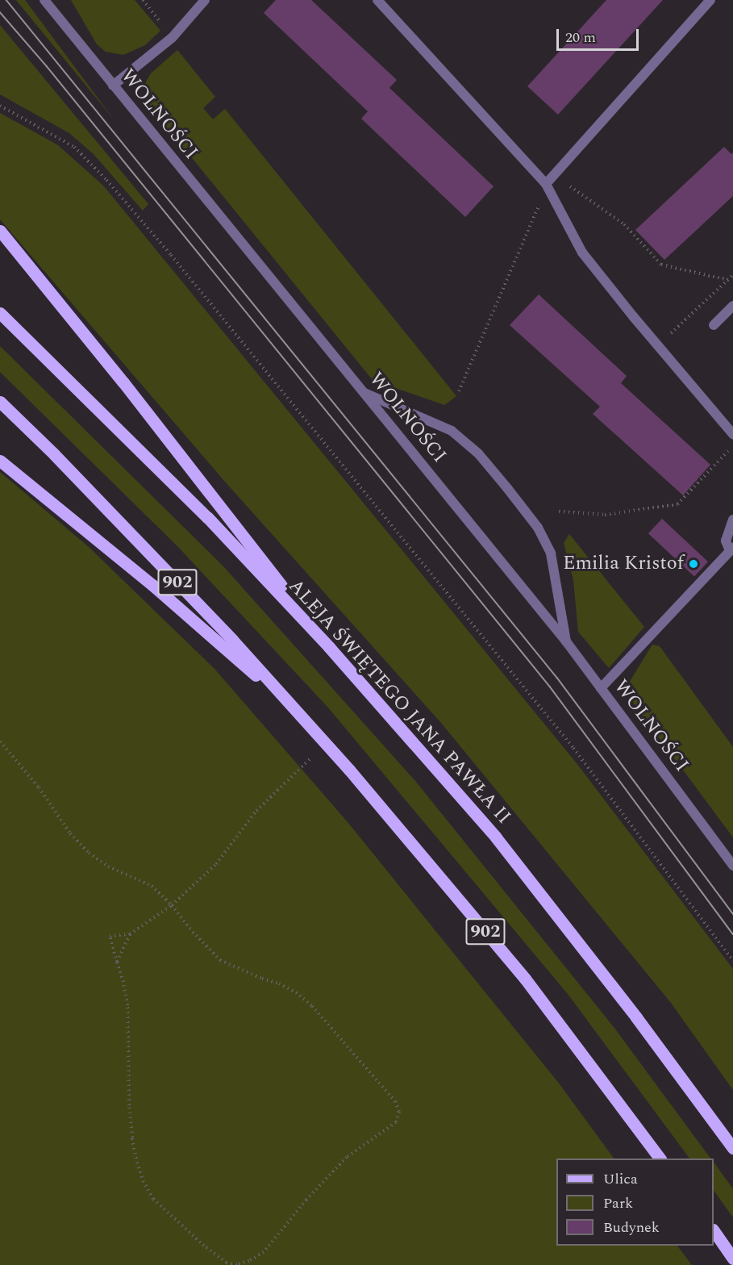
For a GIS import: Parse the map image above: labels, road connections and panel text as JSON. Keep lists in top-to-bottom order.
{
  "streets": {
    "main road": ["902", "ALEJA ŚWIĘTEGO JANA PAWŁA II"],
    "street": ["WOLNOŚCI"]
  },
  "places": ["Emilia Kristof"],
  "legend": ["Ulica", "Park", "Budynek"],
  "scale_bar": "20 m"
}
